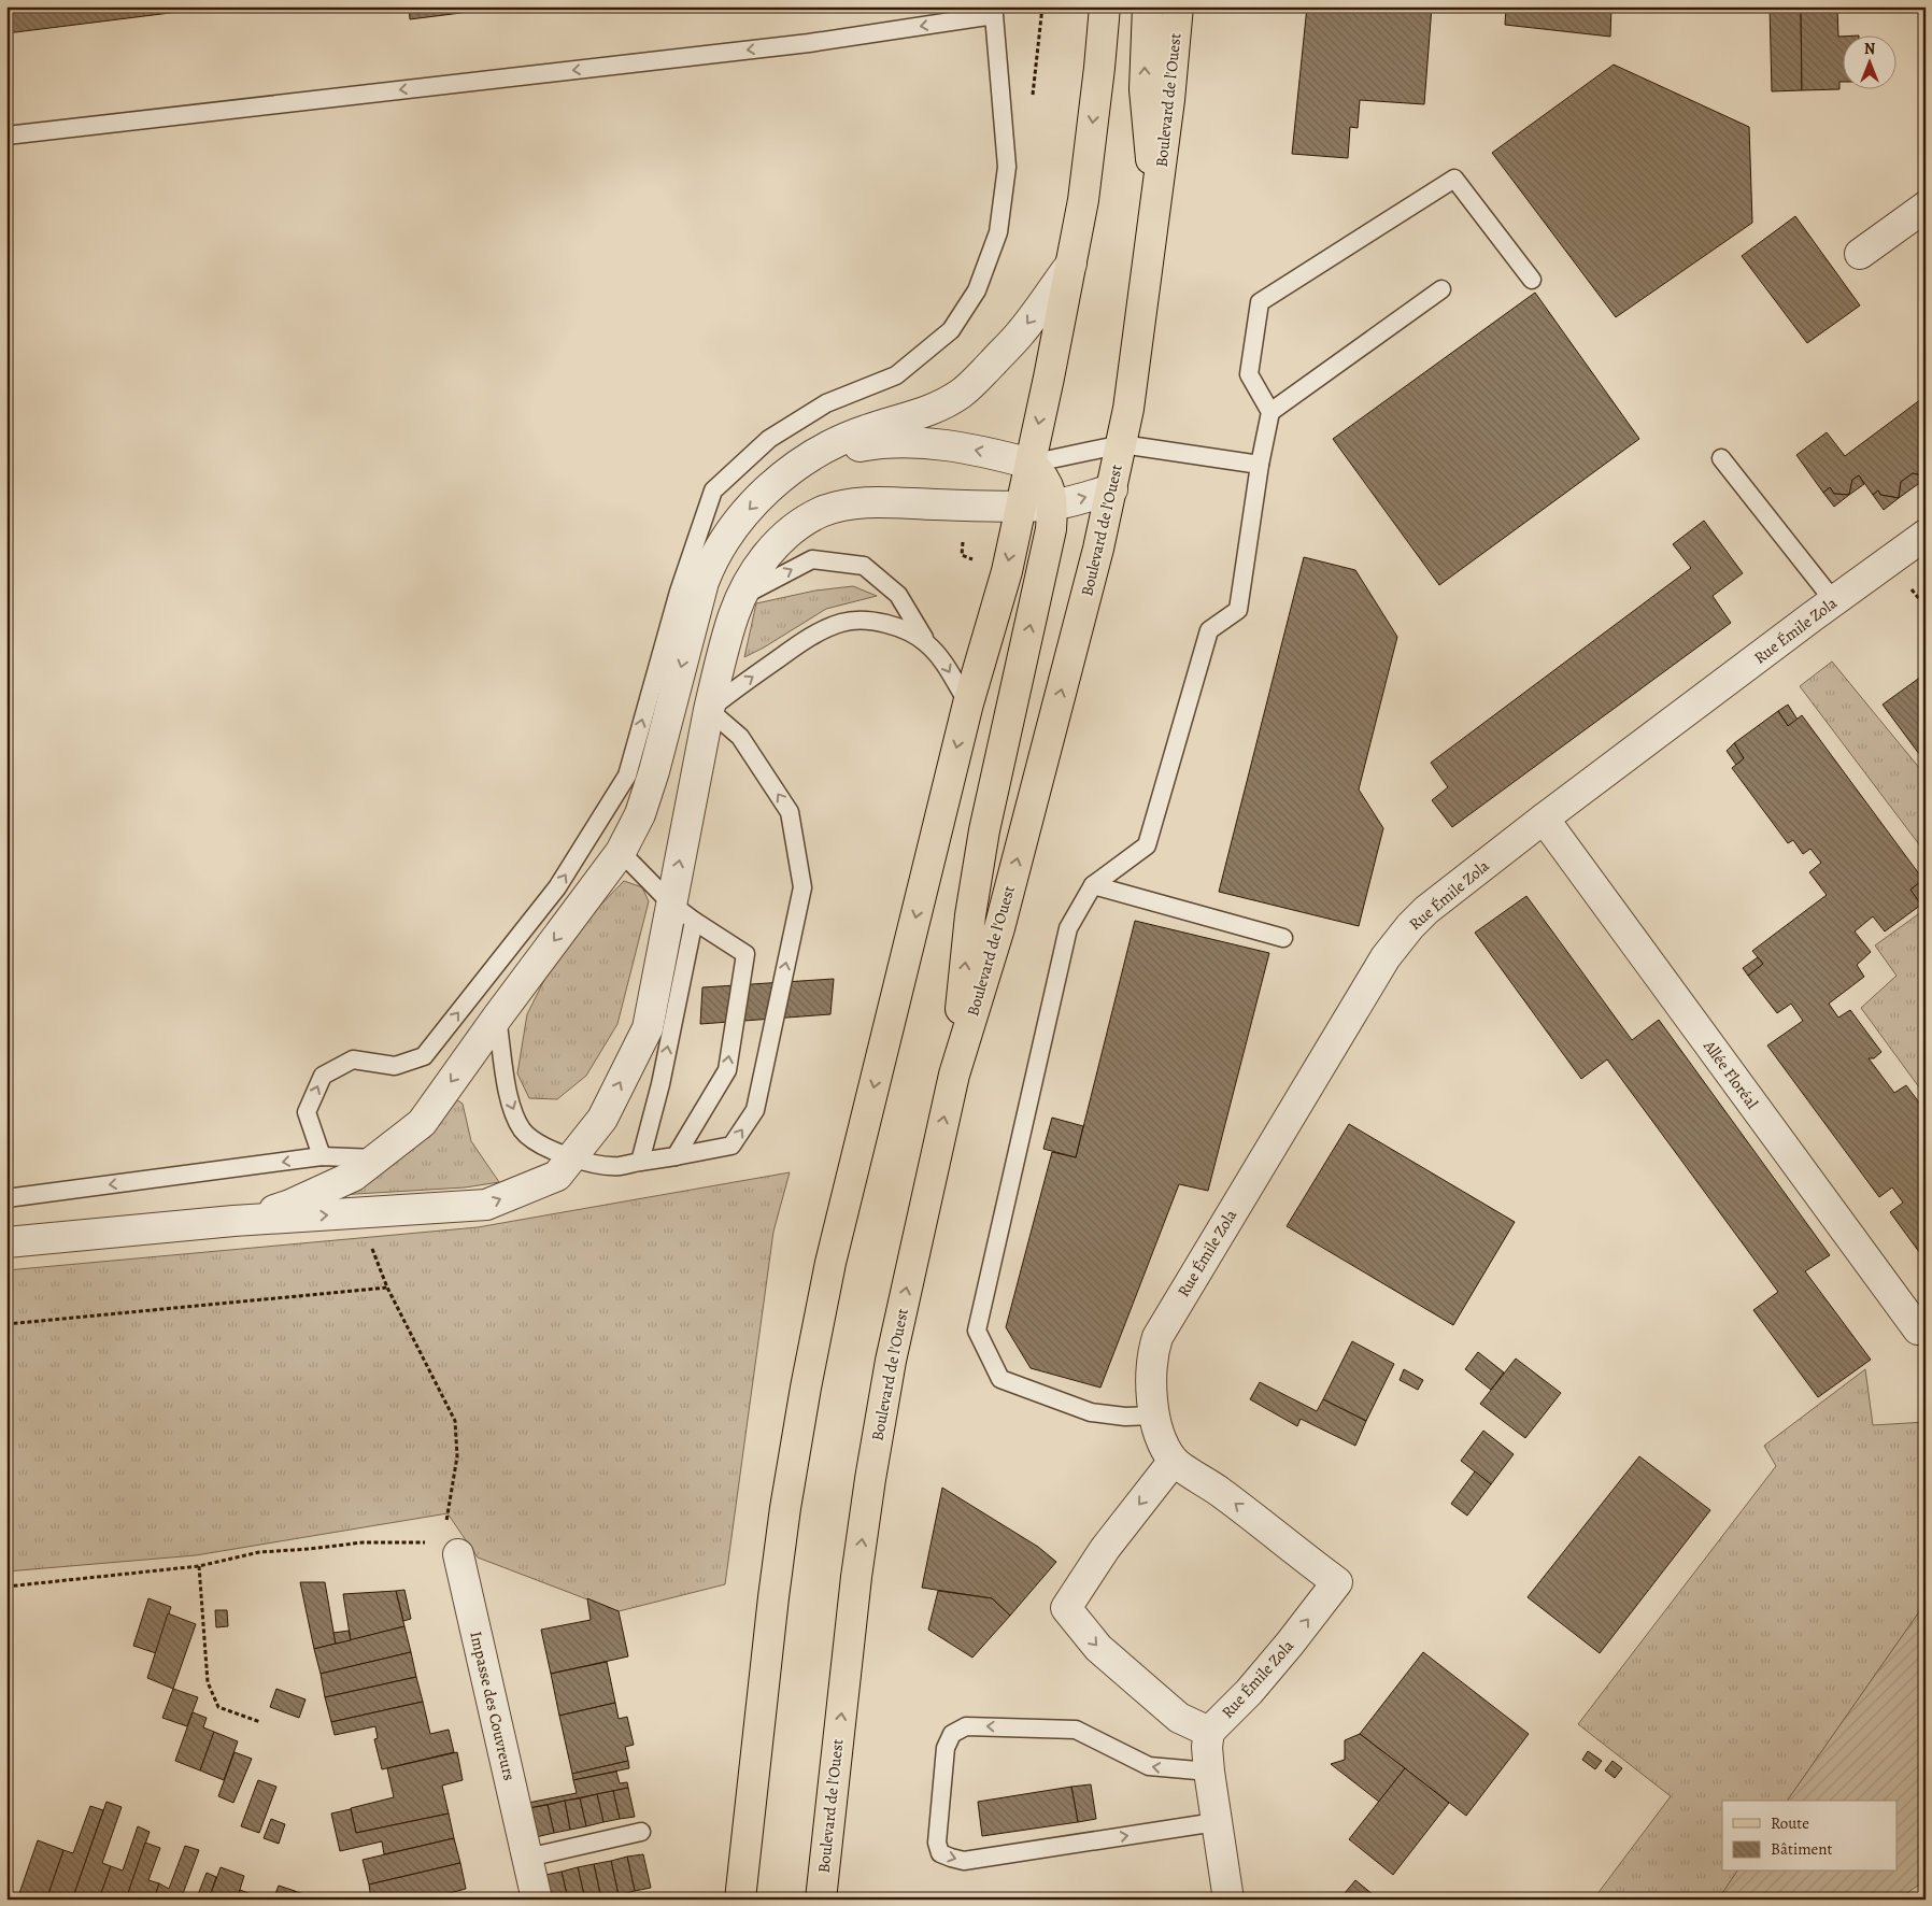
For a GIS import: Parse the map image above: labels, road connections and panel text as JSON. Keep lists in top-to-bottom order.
{
  "streets": {
    "main road": ["Boulevard de l'Ouest"],
    "street": ["Rue Émile Zola", "Allée Floréal", "Impasse des Couvreurs"]
  },
  "crossings": [
    ["Rue Émile Zola", "Allée Floréal"]
  ],
  "legend": ["Route", "Bâtiment"],
  "north": "top"
}
